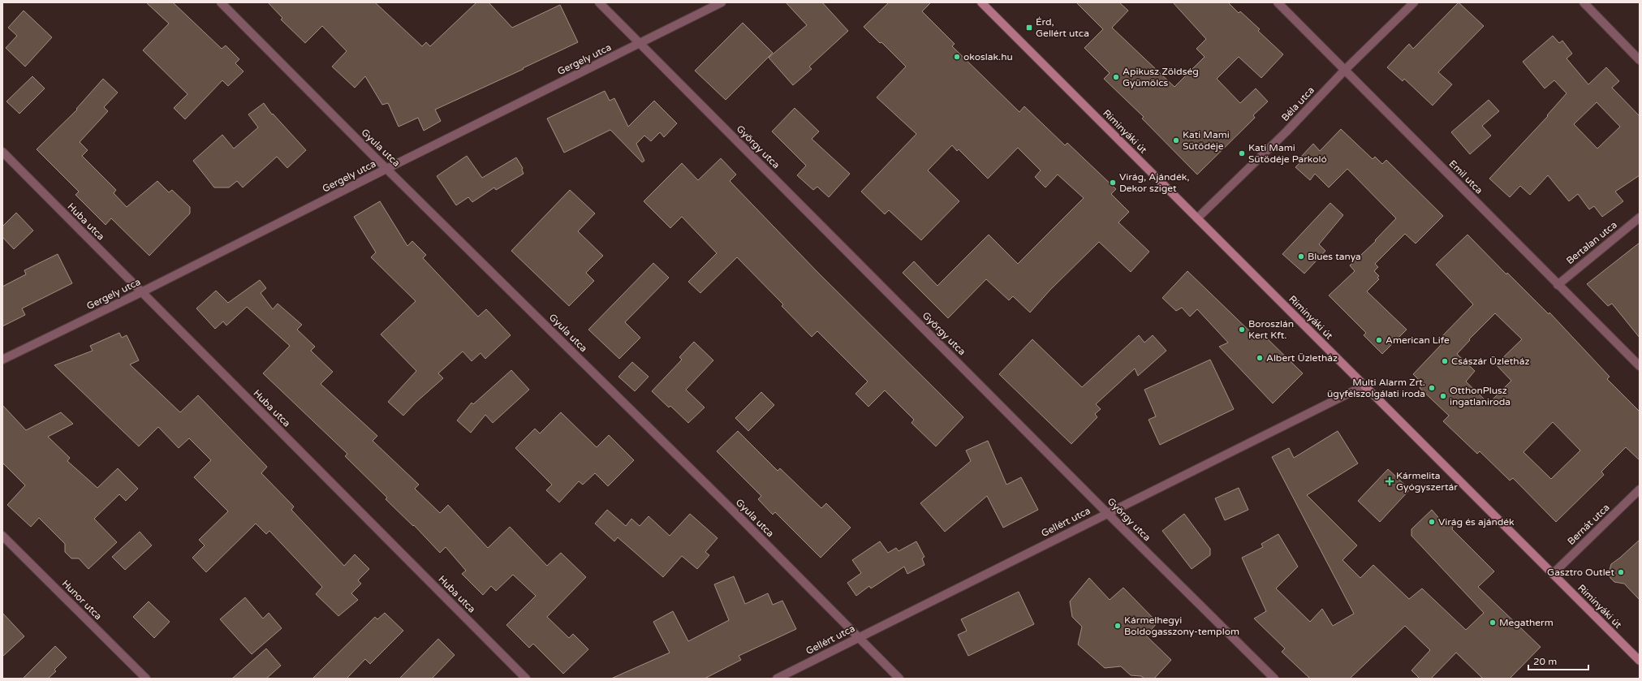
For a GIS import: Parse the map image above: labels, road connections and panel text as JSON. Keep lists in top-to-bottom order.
{
  "streets": {
    "main road": ["Riminyáki út"],
    "street": [
      "Gergely utca",
      "Béla utca",
      "György utca",
      "Gyula utca",
      "Emil utca",
      "Huba utca",
      "Bertalan utca",
      "Gellért utca",
      "Bernát utca",
      "Hunor utca"
    ]
  },
  "crossings": [
    ["Gergely utca", "György utca"],
    ["Gergely utca", "Gyula utca"],
    ["Gergely utca", "Huba utca"],
    ["Béla utca", "Riminyáki út"],
    ["Béla utca", "Emil utca"],
    ["Riminyáki út", "Gellért utca"],
    ["Riminyáki út", "Bernát utca"],
    ["György utca", "Gellért utca"],
    ["Gyula utca", "Gellért utca"],
    ["Emil utca", "Bertalan utca"]
  ],
  "places": {
    "transit": ["Érd, Gellért utca"],
    "other": [
      "okoslak.hu",
      "Apikusz Zöldség Gyümölcs",
      "Kati Mami Sütödéje",
      "Kati Mami Sütödéje Parkoló",
      "Virág, Ajándék, Dekor sziget",
      "Blues tanya",
      "Boroszlán Kert Kft.",
      "American Life",
      "Albert Üzletház",
      "Császár Üzletház",
      "Multi Alarm Zrt. ügyfélszolgálati iroda",
      "OtthonPlusz ingatlaniroda",
      "Virág és ajándék",
      "Gasztro Outlet",
      "Megatherm",
      "Kármelhegyi Boldogasszony-templom"
    ],
    "health": ["Kármelita Gyógyszertár"]
  },
  "scale_bar": "20 m"
}
